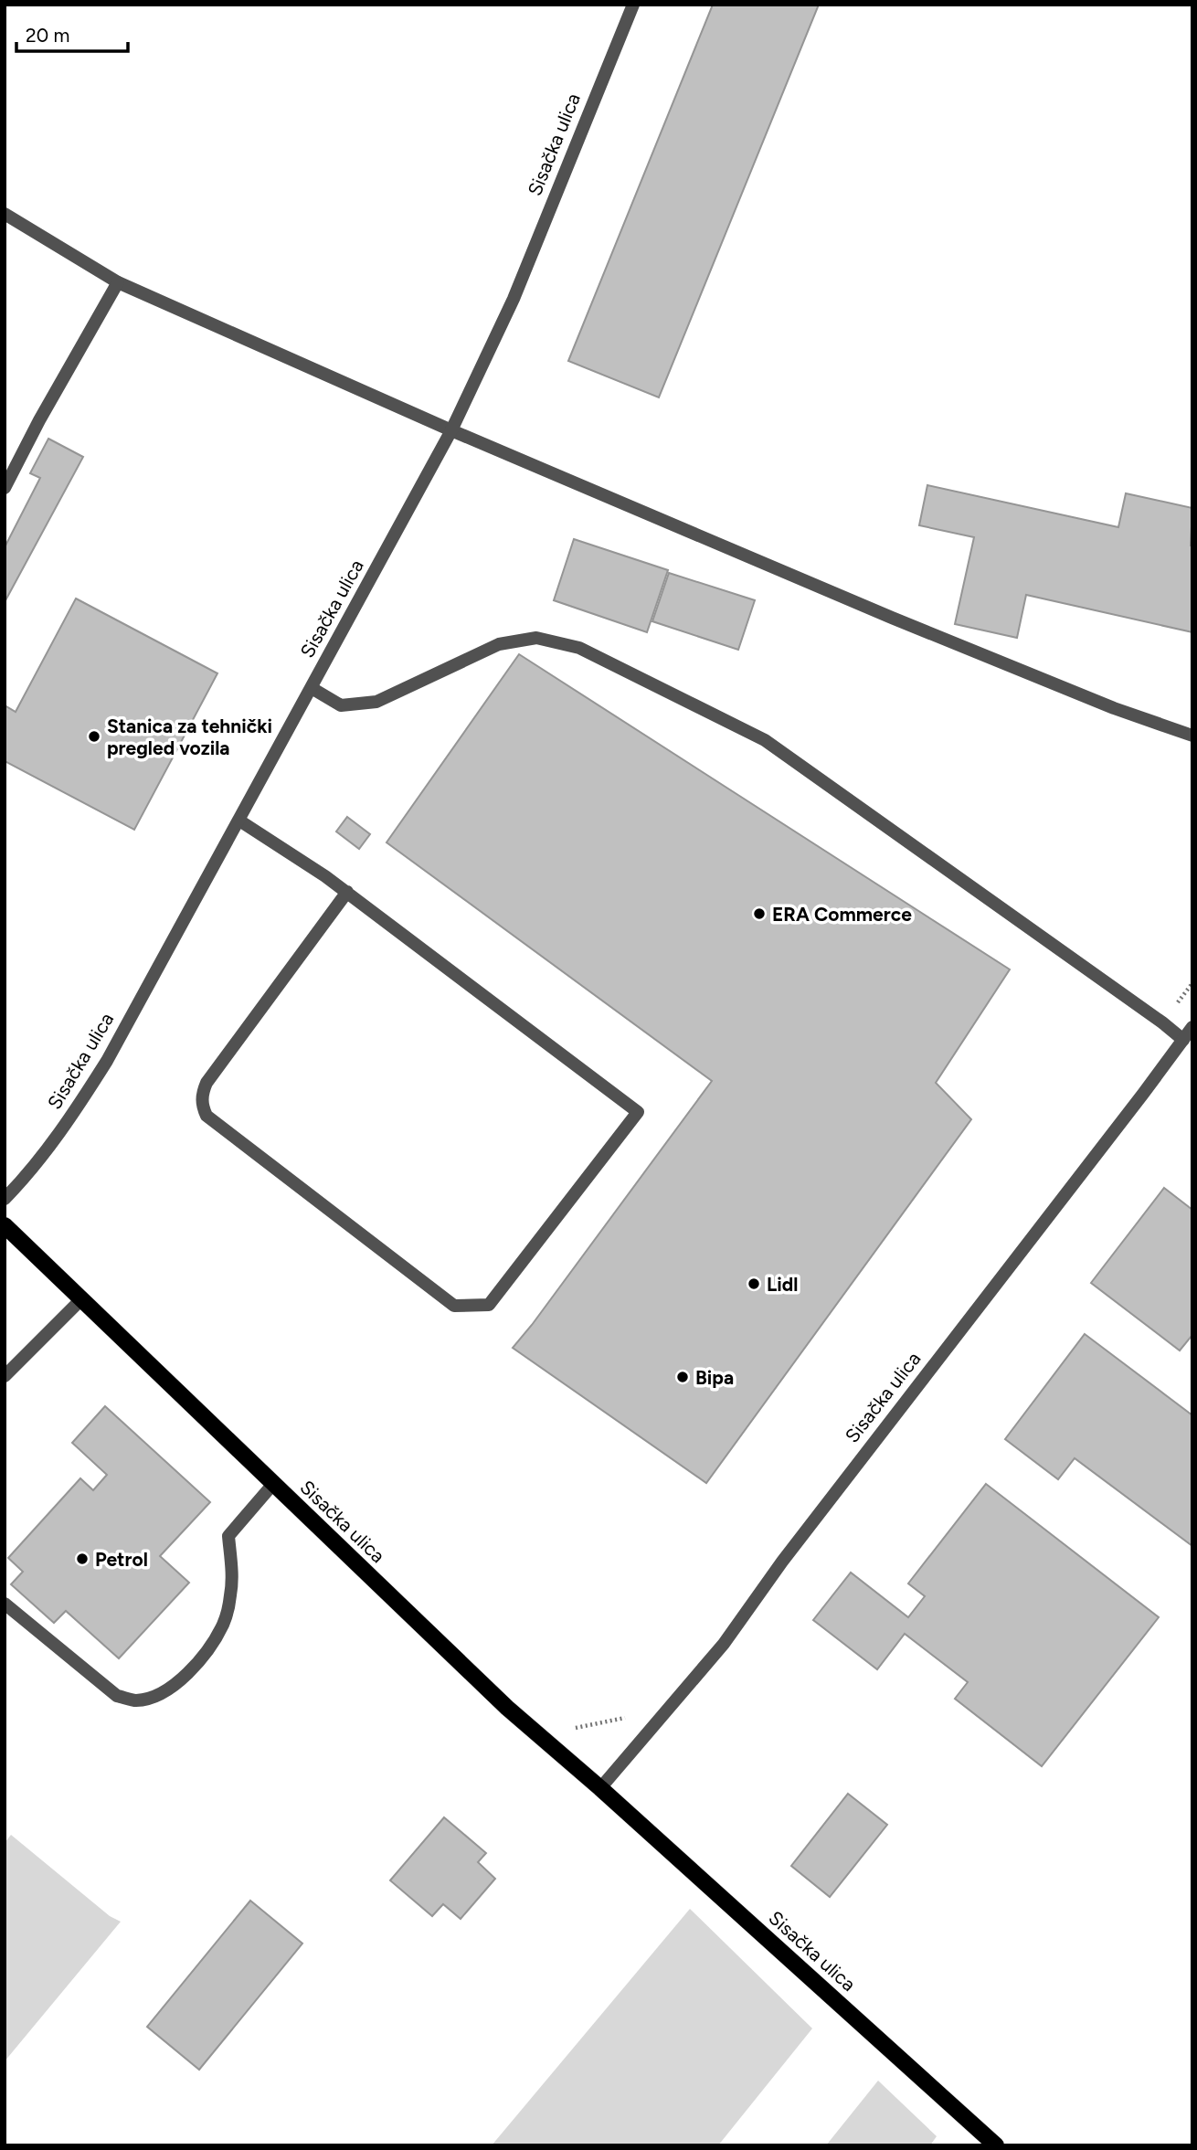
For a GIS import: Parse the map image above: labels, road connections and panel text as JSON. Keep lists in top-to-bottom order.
{
  "streets": {
    "main road": ["Sisačka ulica"]
  },
  "places": [
    "Stanica za tehnički pregled vozila",
    "ERA Commerce",
    "Lidl",
    "Bipa",
    "Petrol"
  ],
  "scale_bar": "20 m"
}
